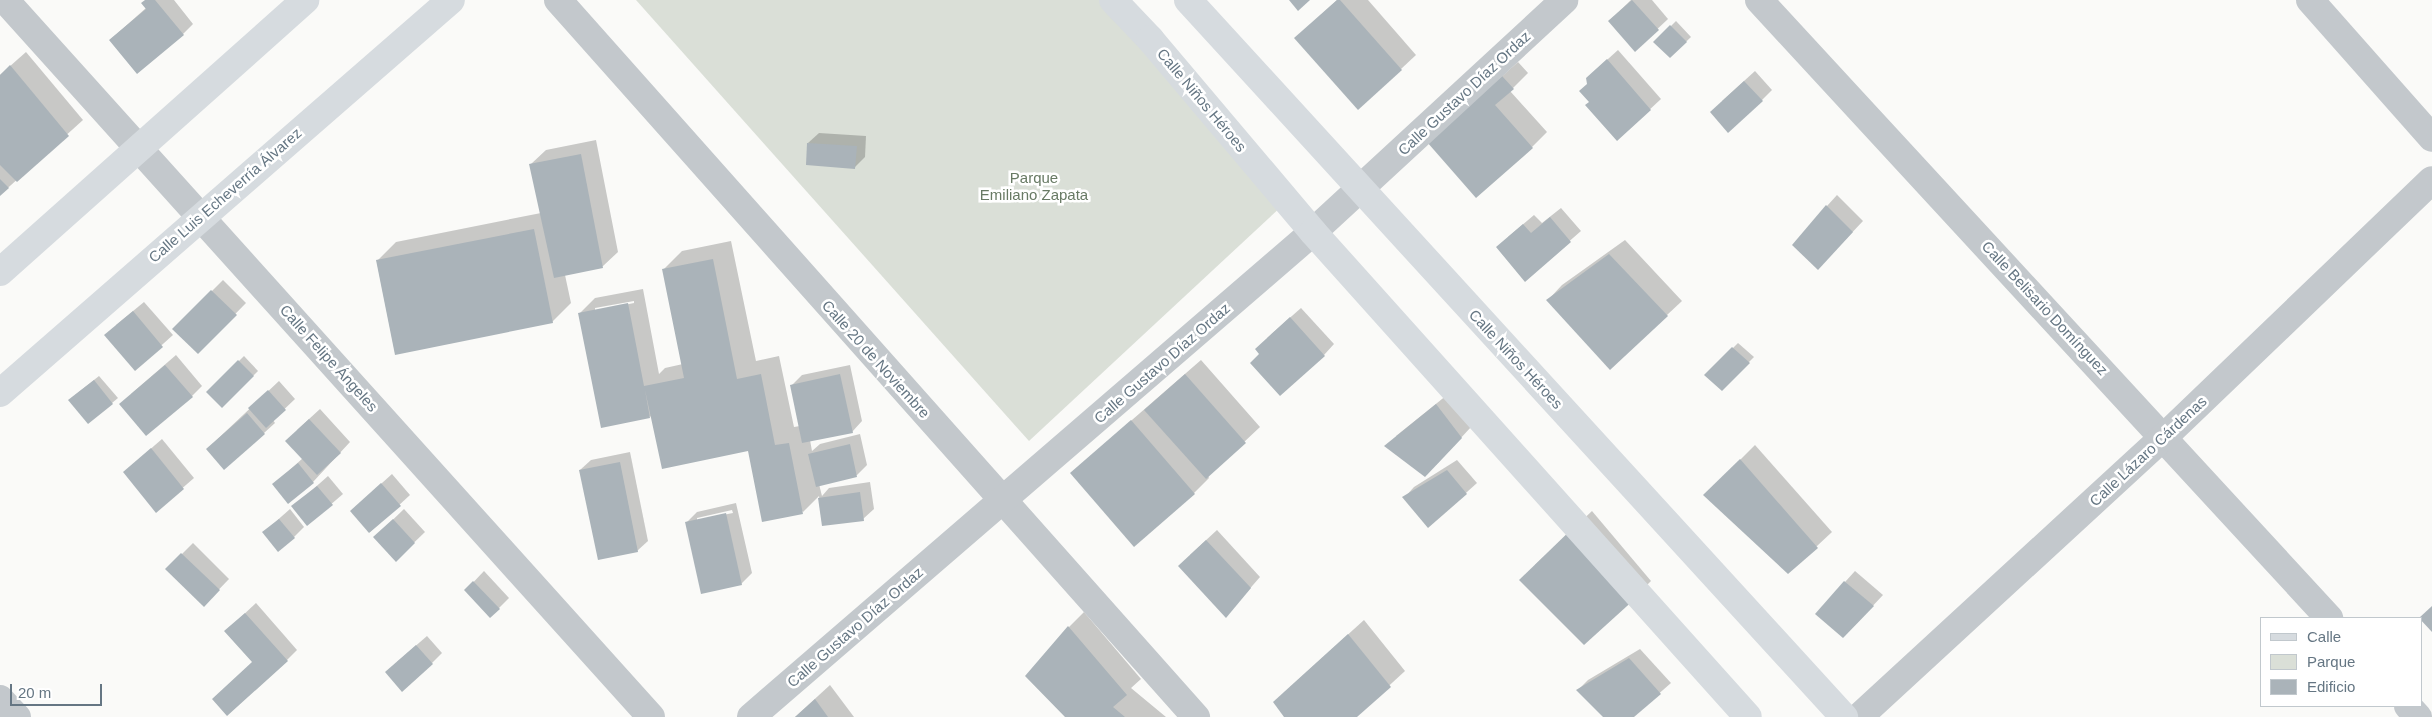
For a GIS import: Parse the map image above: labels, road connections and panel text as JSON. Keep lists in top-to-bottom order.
{
  "streets": {
    "street": [
      "Calle Gustavo Díaz Ordaz",
      "Calle Niños Héroes",
      "Calle Luis Echeverría Álvarez",
      "Calle Belisario Domínguez",
      "Calle Felipe Ángeles",
      "Calle 20 de Noviembre",
      "Calle Lázaro Cárdenas"
    ]
  },
  "crossings": [
    ["Calle Gustavo Díaz Ordaz", "Calle Niños Héroes"],
    ["Calle Gustavo Díaz Ordaz", "Calle 20 de Noviembre"],
    ["Calle Luis Echeverría Álvarez", "Calle Felipe Ángeles"],
    ["Calle Belisario Domínguez", "Calle Lázaro Cárdenas"]
  ],
  "parks": ["Parque Emiliano Zapata"],
  "legend": ["Calle", "Parque", "Edificio"],
  "scale_bar": "20 m"
}
